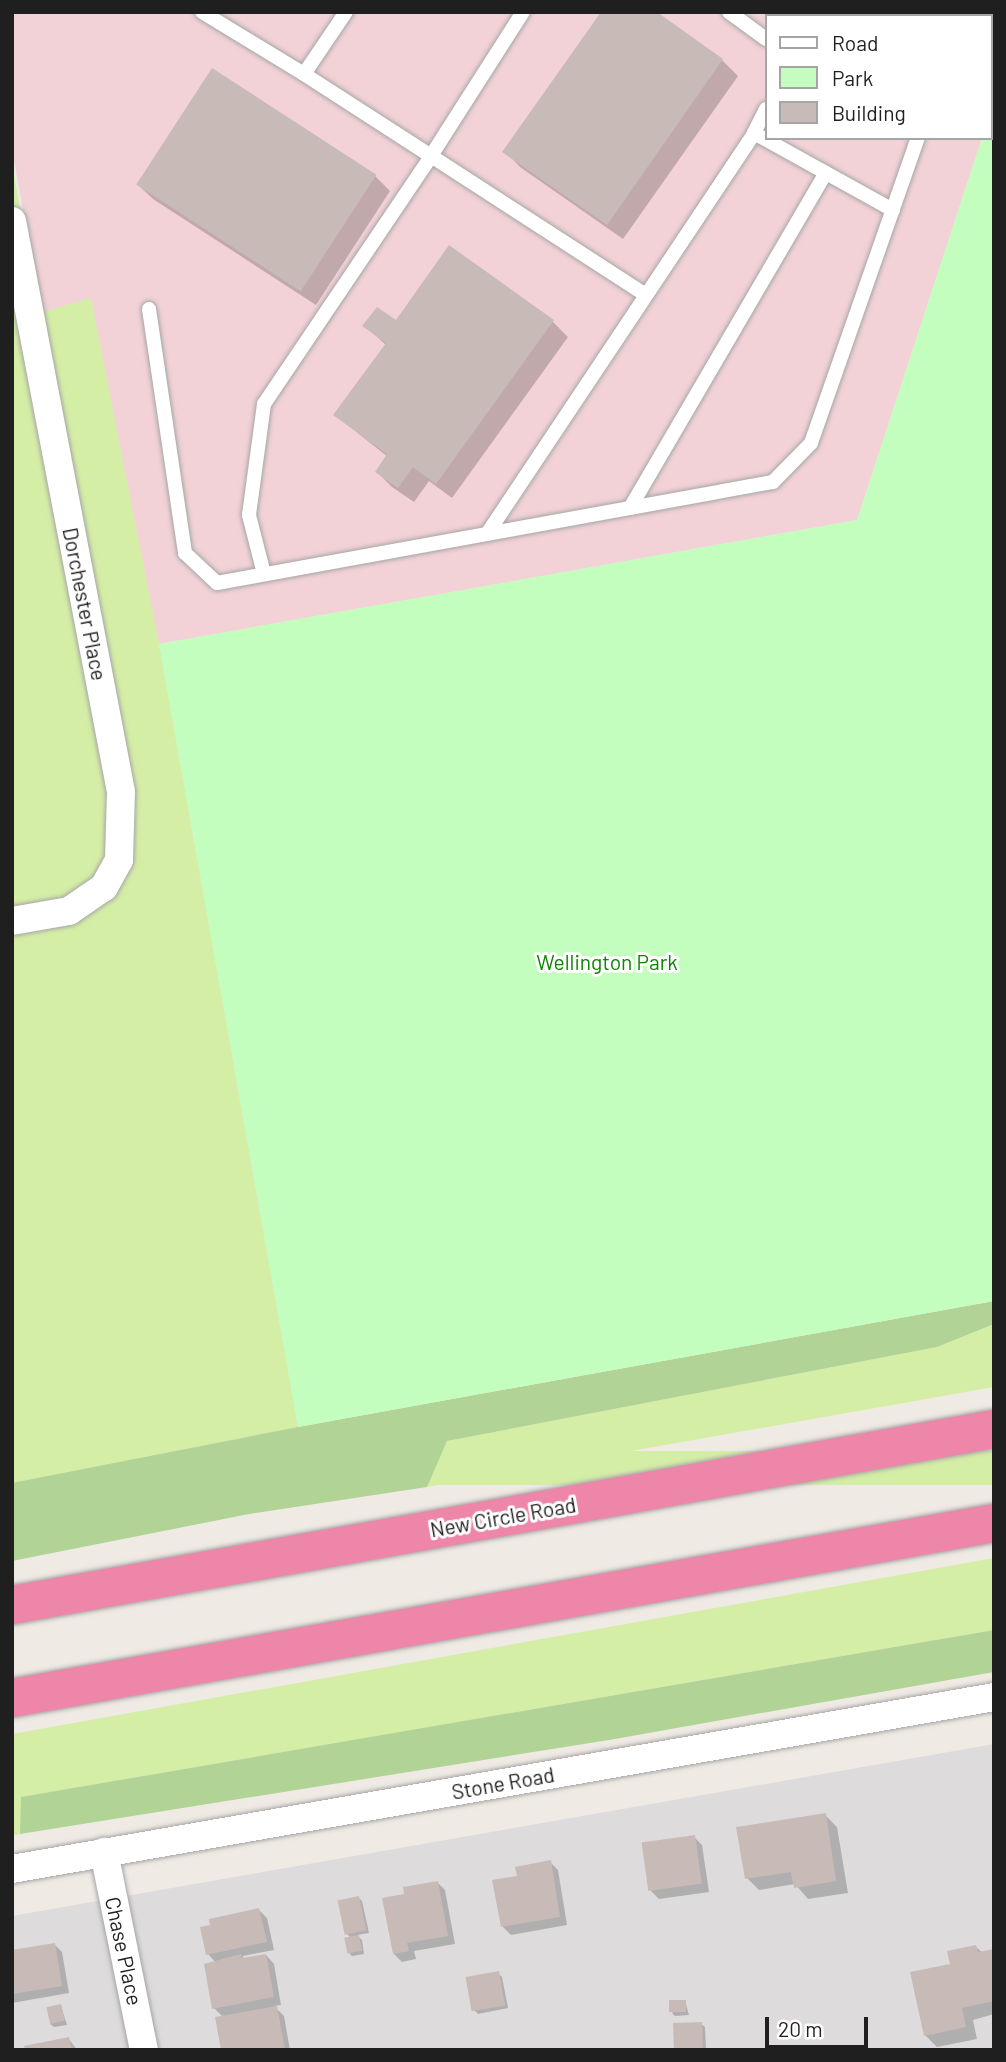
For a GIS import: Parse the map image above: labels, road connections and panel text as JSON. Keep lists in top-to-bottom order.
{
  "streets": {
    "highway": ["New Circle Road"],
    "street": ["Dorchester Place", "Stone Road", "Chase Place"]
  },
  "crossings": [
    ["Stone Road", "Chase Place"]
  ],
  "parks": ["Wellington Park"],
  "legend": ["Road", "Park", "Building"],
  "scale_bar": "20 m"
}
